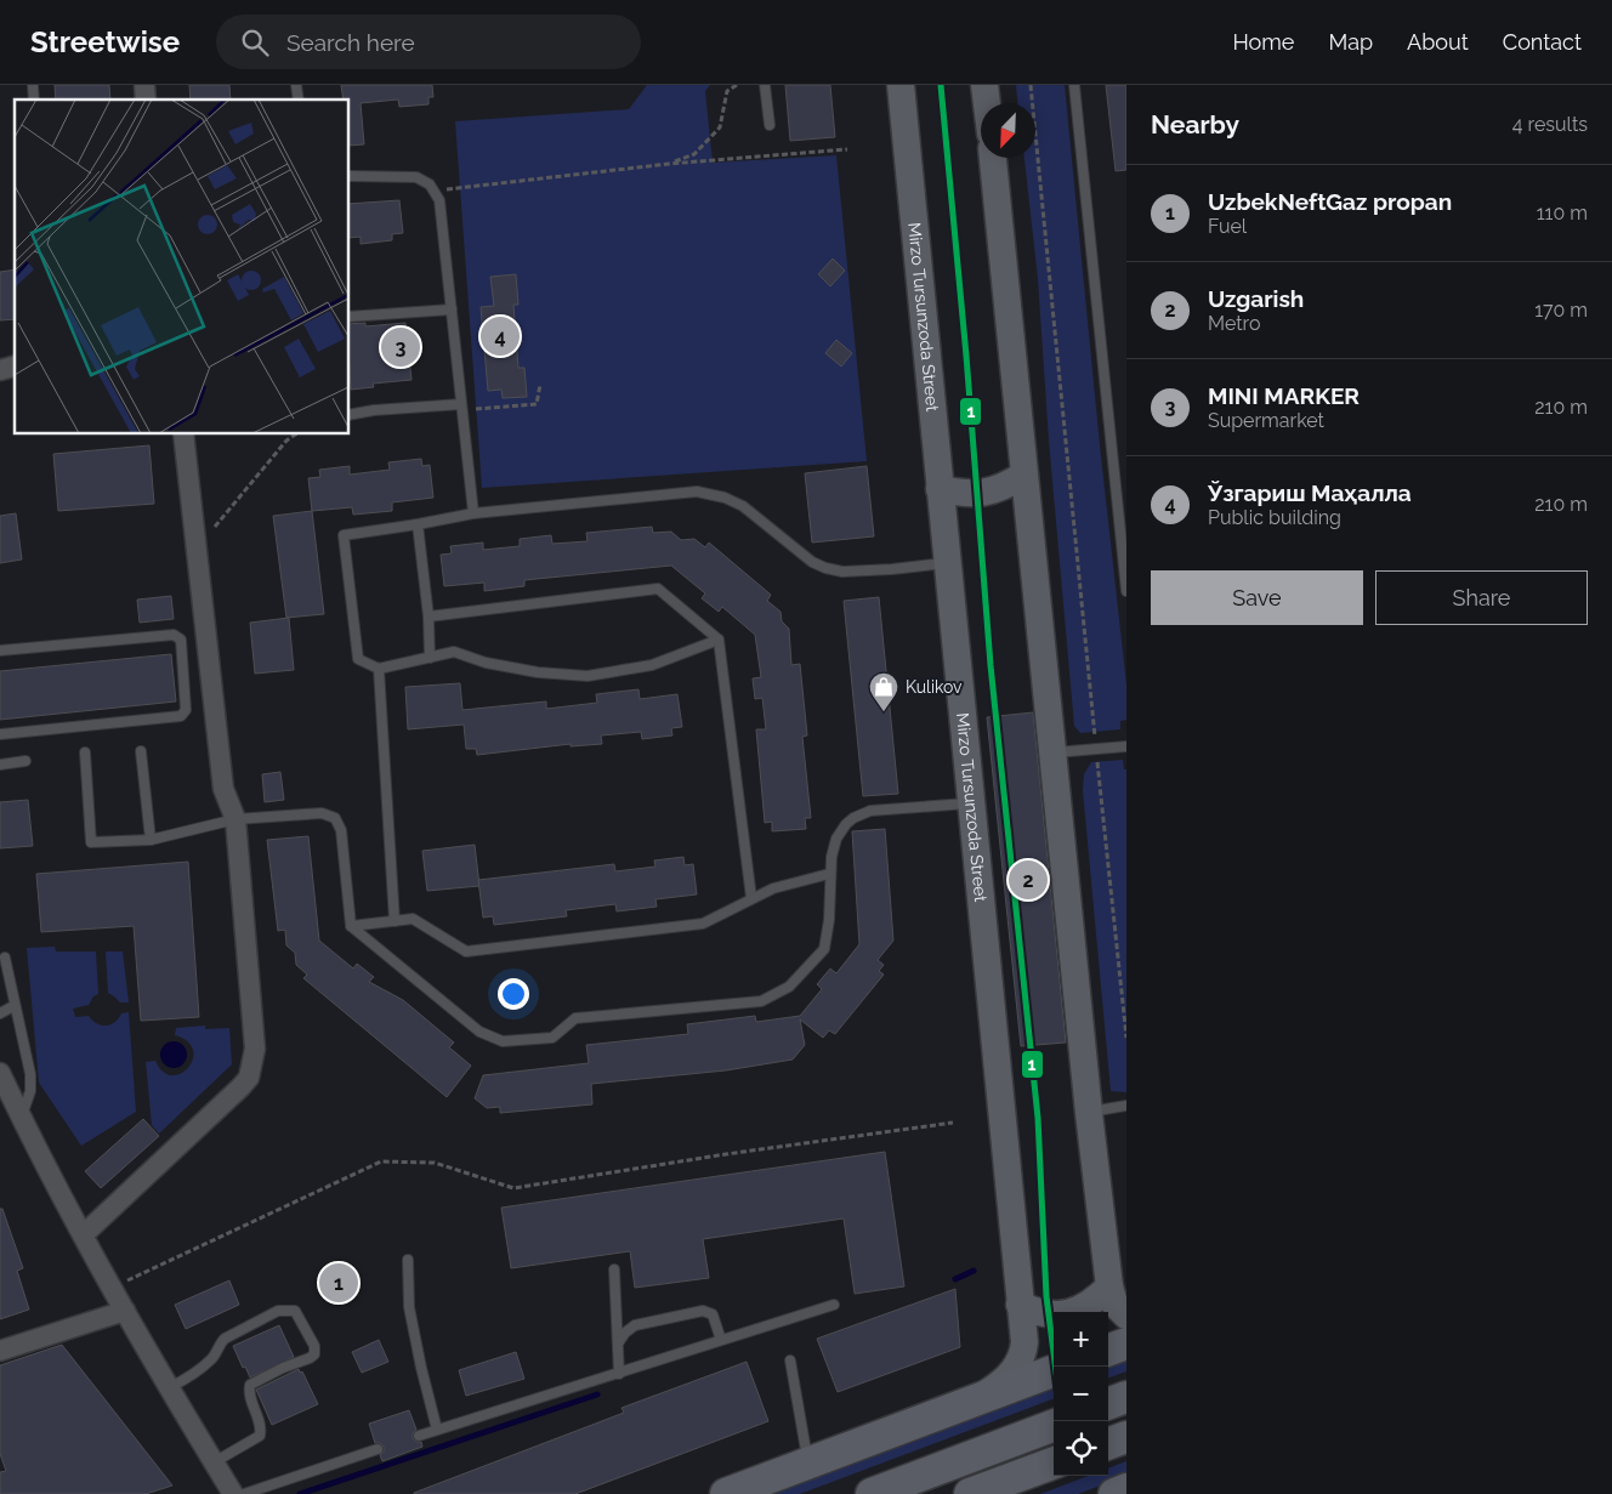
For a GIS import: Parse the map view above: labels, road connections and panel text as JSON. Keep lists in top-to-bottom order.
{
  "streets": {
    "main road": ["Mirzo Tursunzoda Street"]
  },
  "places": {
    "shop": ["Kulikov"]
  },
  "lines": ["transit line 1"],
  "north": "bottom left",
  "page": {
    "header": "Streetwise",
    "search": "Search here",
    "nav": [
      "Home",
      "Map",
      "About",
      "Contact"
    ],
    "heading": ["Nearby", "4 results"],
    "list": [
      {
        "mark": "1",
        "name": "UzbekNeftGaz propan",
        "note": "Fuel",
        "value": "110 m"
      },
      {
        "mark": "2",
        "name": "Uzgarish",
        "note": "Metro",
        "value": "170 m"
      },
      {
        "mark": "3",
        "name": "MINI MARKER",
        "note": "Supermarket",
        "value": "210 m"
      },
      {
        "mark": "4",
        "name": "Ўзгариш Маҳалла",
        "note": "Public building",
        "value": "210 m"
      }
    ],
    "pins": [
      "4",
      "3",
      "2",
      "1"
    ],
    "buttons": ["Save", "Share"],
    "map_buttons": ["+", "−"]
  }
}
